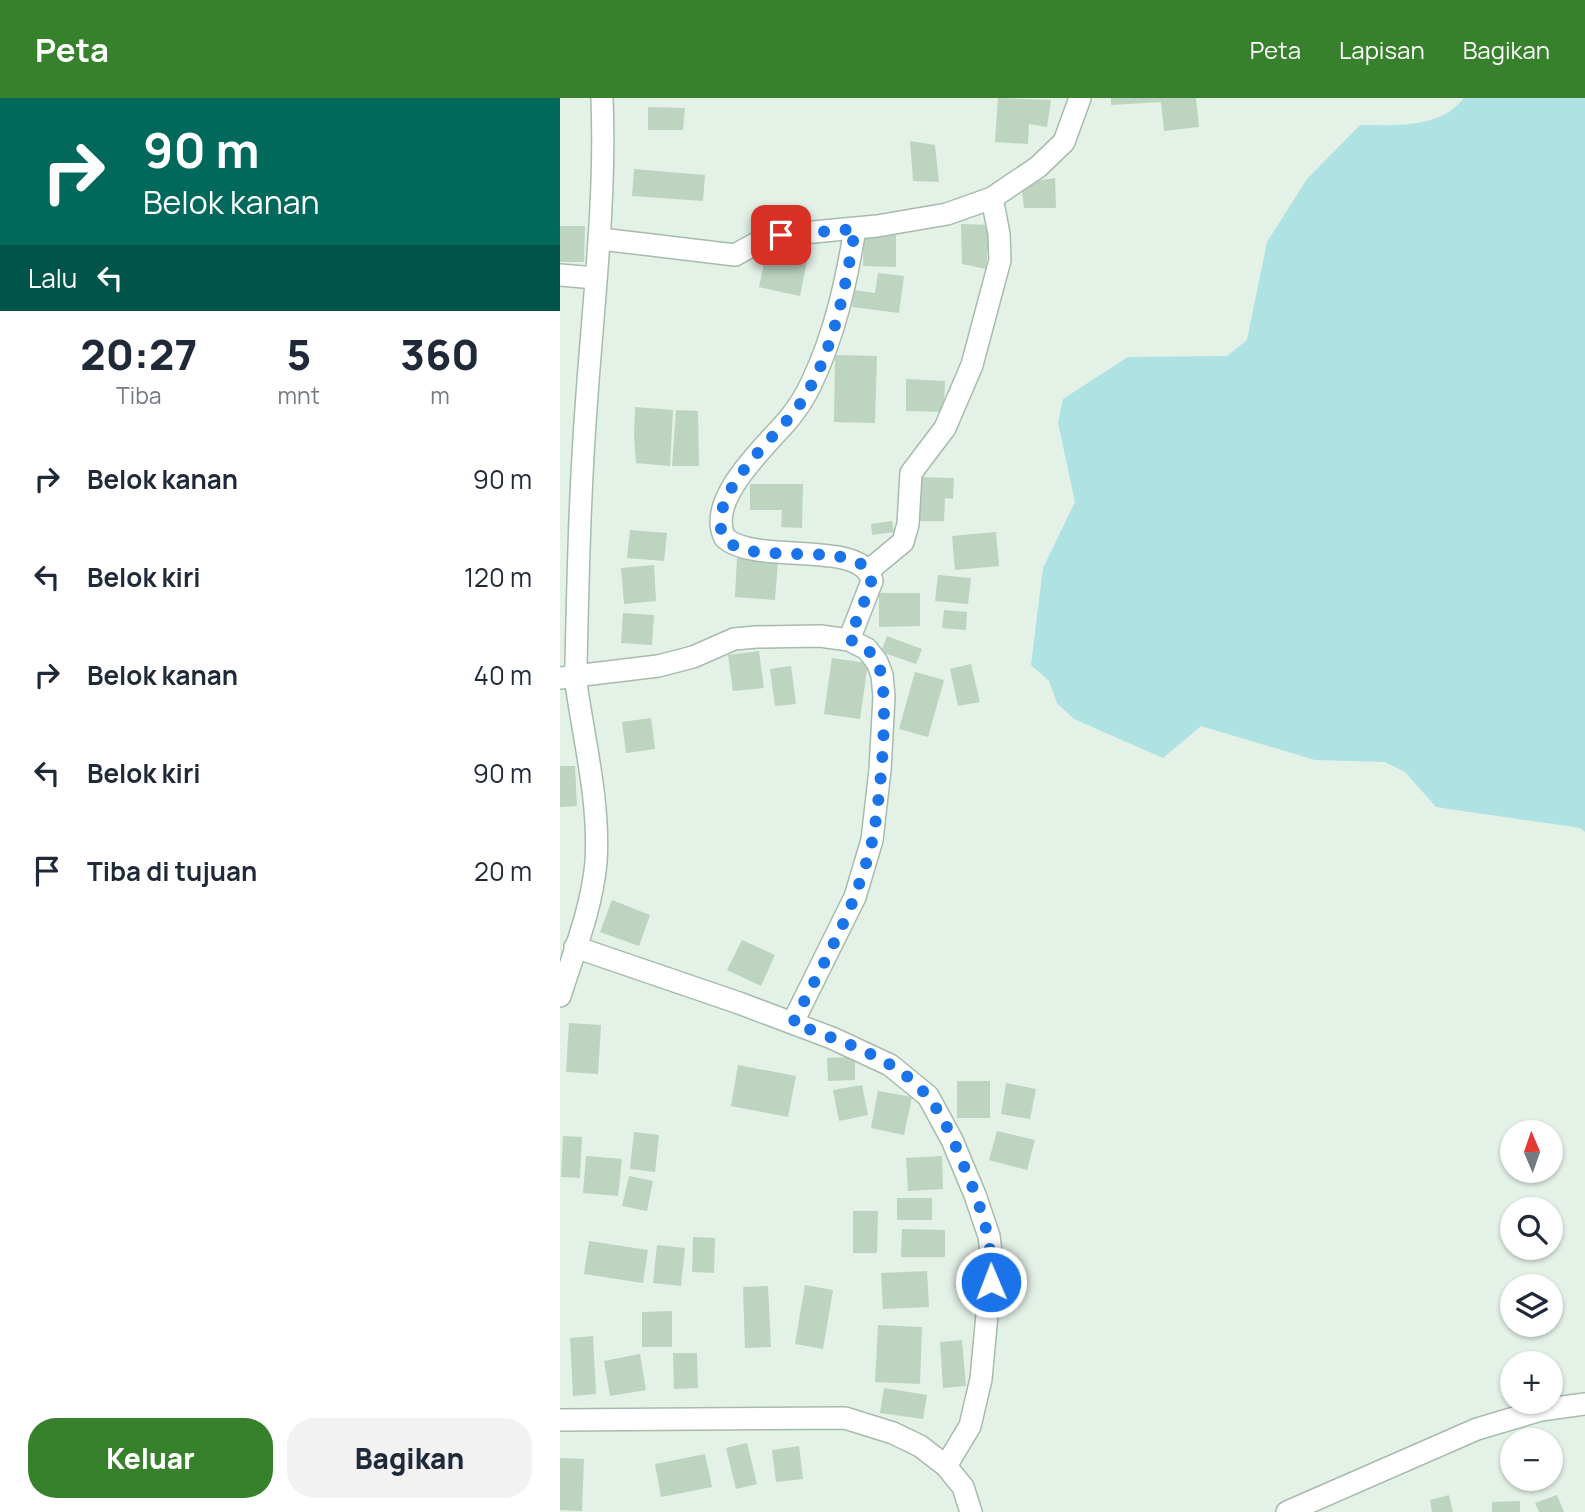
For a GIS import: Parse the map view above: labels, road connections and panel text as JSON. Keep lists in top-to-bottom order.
{
  "north": "top",
  "page": {
    "header": "Peta",
    "nav": ["Peta", "Lapisan", "Bagikan"],
    "turn": ["90 m", "Belok kanan"],
    "then": "Lalu",
    "eta": [
      "20:27",
      "Tiba",
      "5",
      "mnt",
      "360",
      "m"
    ],
    "list": [
      {
        "name": "Belok kanan",
        "value": "90 m"
      },
      {
        "name": "Belok kiri",
        "value": "120 m"
      },
      {
        "name": "Belok kanan",
        "value": "40 m"
      },
      {
        "name": "Belok kiri",
        "value": "90 m"
      },
      {
        "name": "Tiba di tujuan",
        "value": "20 m"
      }
    ],
    "map_buttons": ["+", "−"],
    "buttons": ["Keluar", "Bagikan"]
  }
}
